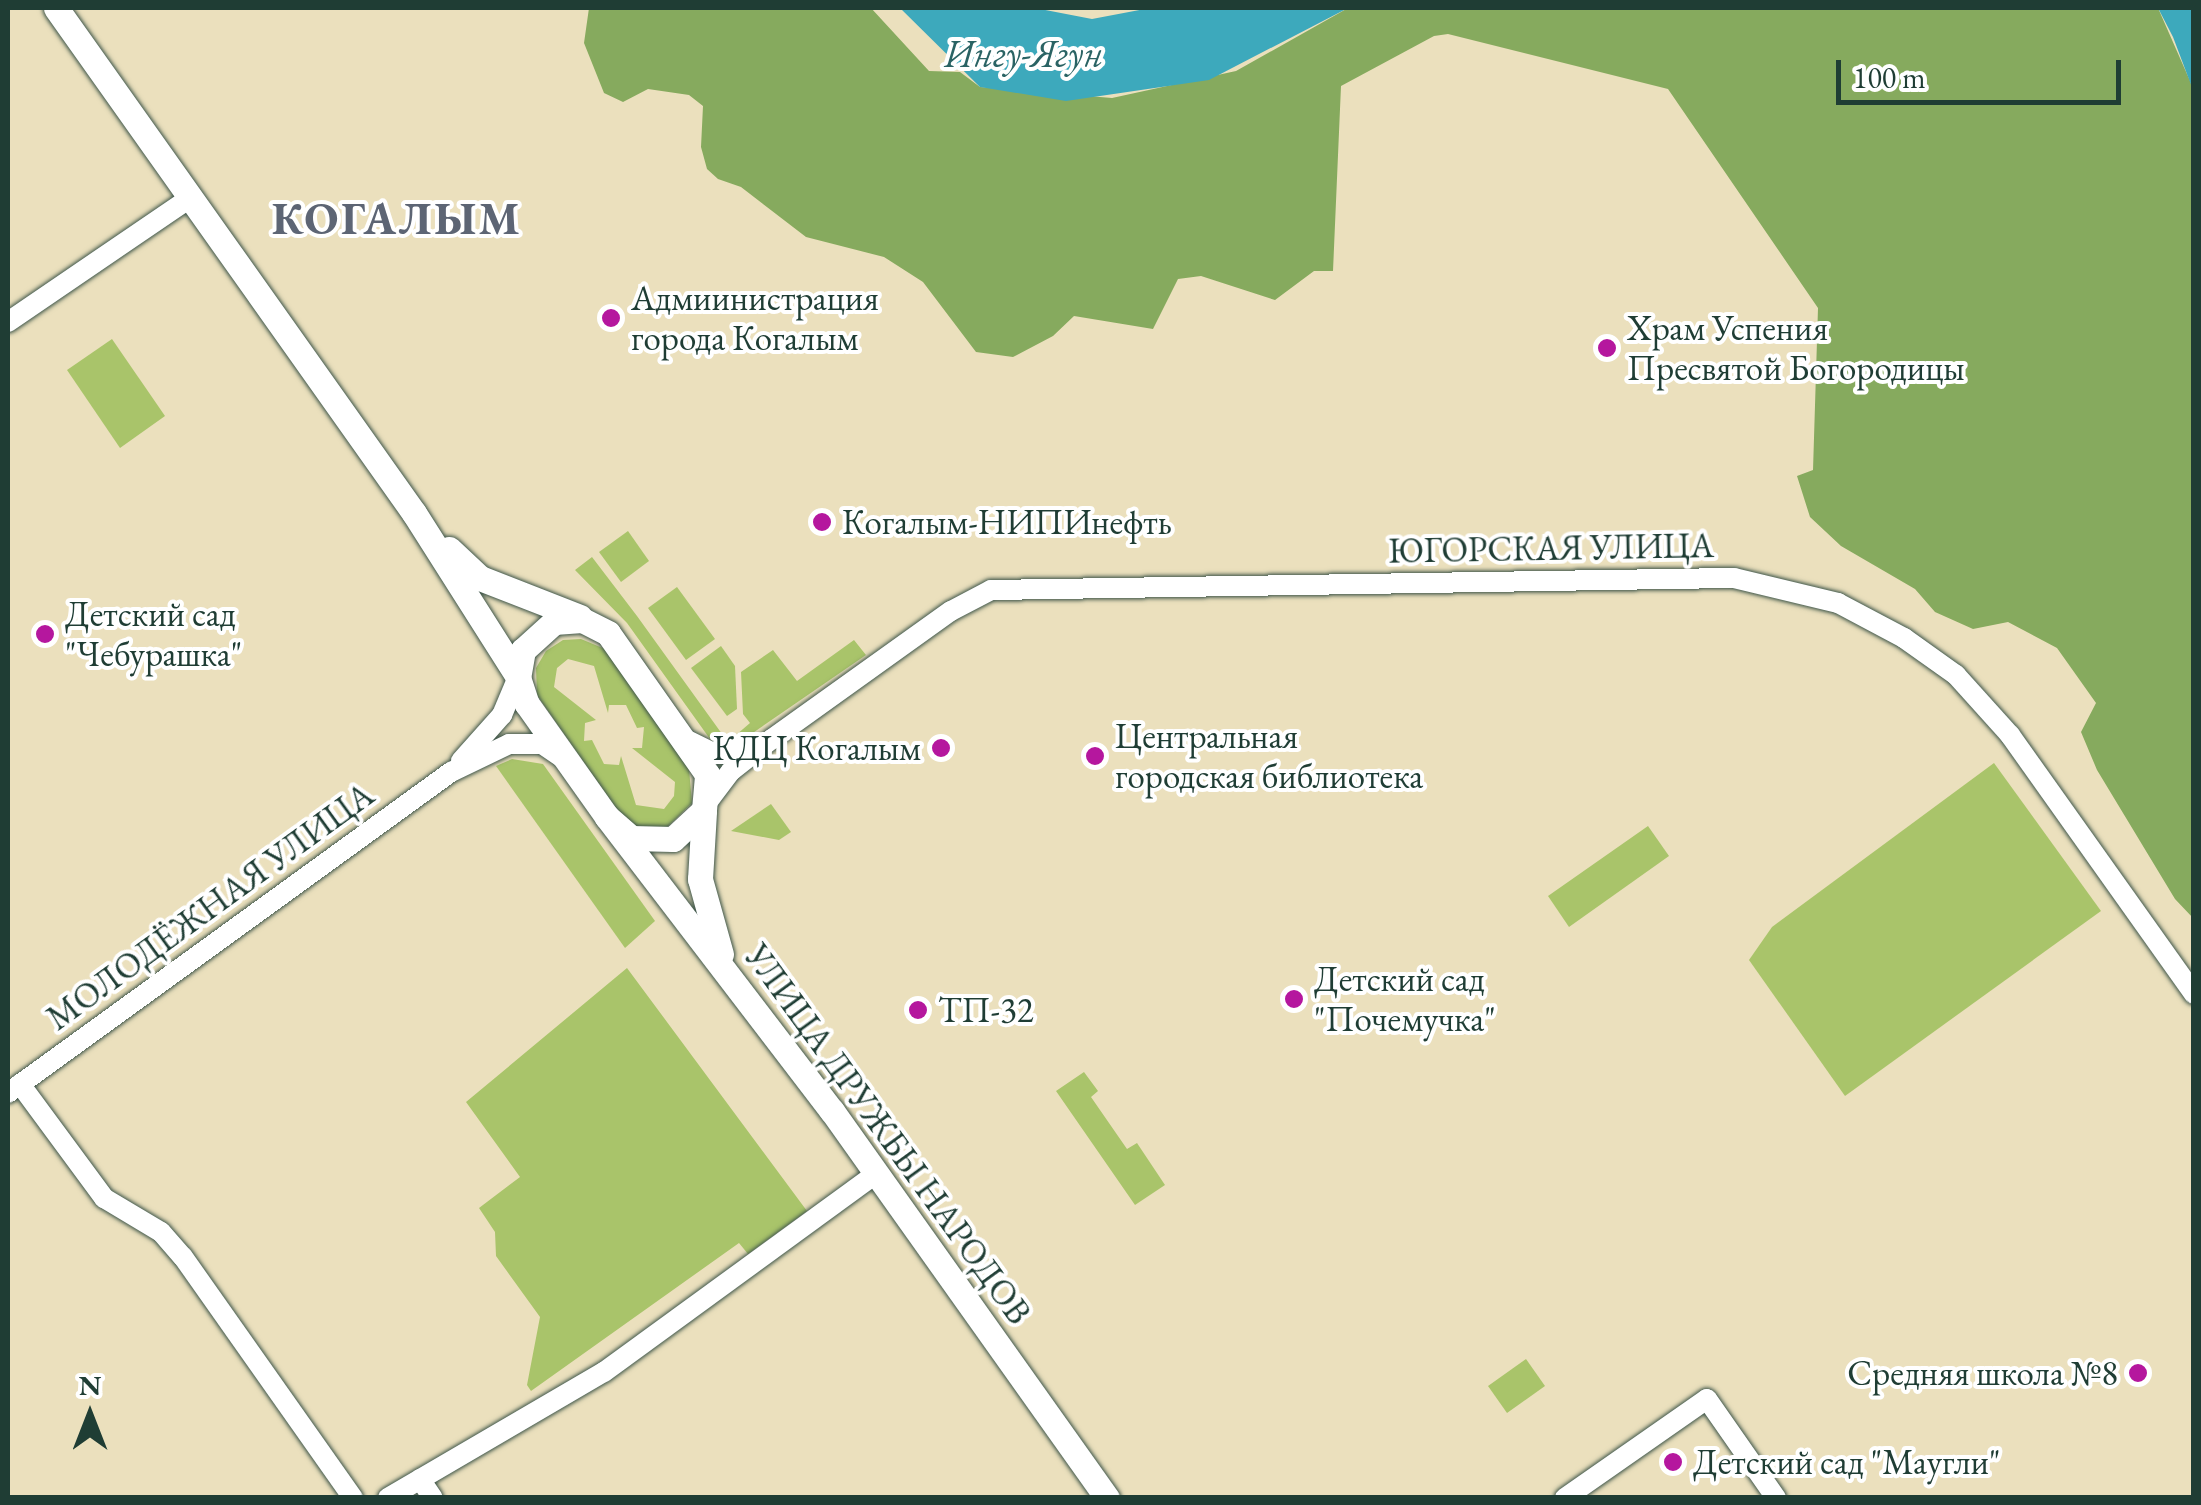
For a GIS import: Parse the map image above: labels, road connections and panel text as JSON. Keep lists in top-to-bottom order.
{
  "streets": {
    "main road": ["УЛИЦА ДРУЖБЫ НАРОДОВ"],
    "street": ["ЮГОРСКАЯ УЛИЦА", "МОЛОДЁЖНАЯ УЛИЦА"]
  },
  "crossings": [
    ["ЮГОРСКАЯ УЛИЦА", "УЛИЦА ДРУЖБЫ НАРОДОВ"]
  ],
  "districts": ["КОГАЛЫМ"],
  "water": ["Ингу-Ягун"],
  "places": [
    "Адмиинистрация города Когалым",
    "Храм Успения Пресвятой Богородицы",
    "Когалым-НИПИнефть",
    "Детский сад \"Чебурашка\"",
    "КДЦ Когалым",
    "Центральная городская библиотека",
    "Детский сад \"Почемучка\"",
    "ТП-32",
    "Средняя школа №8",
    "Детский сад \"Маугли\""
  ],
  "scale_bar": "100 m",
  "north": "top"
}
